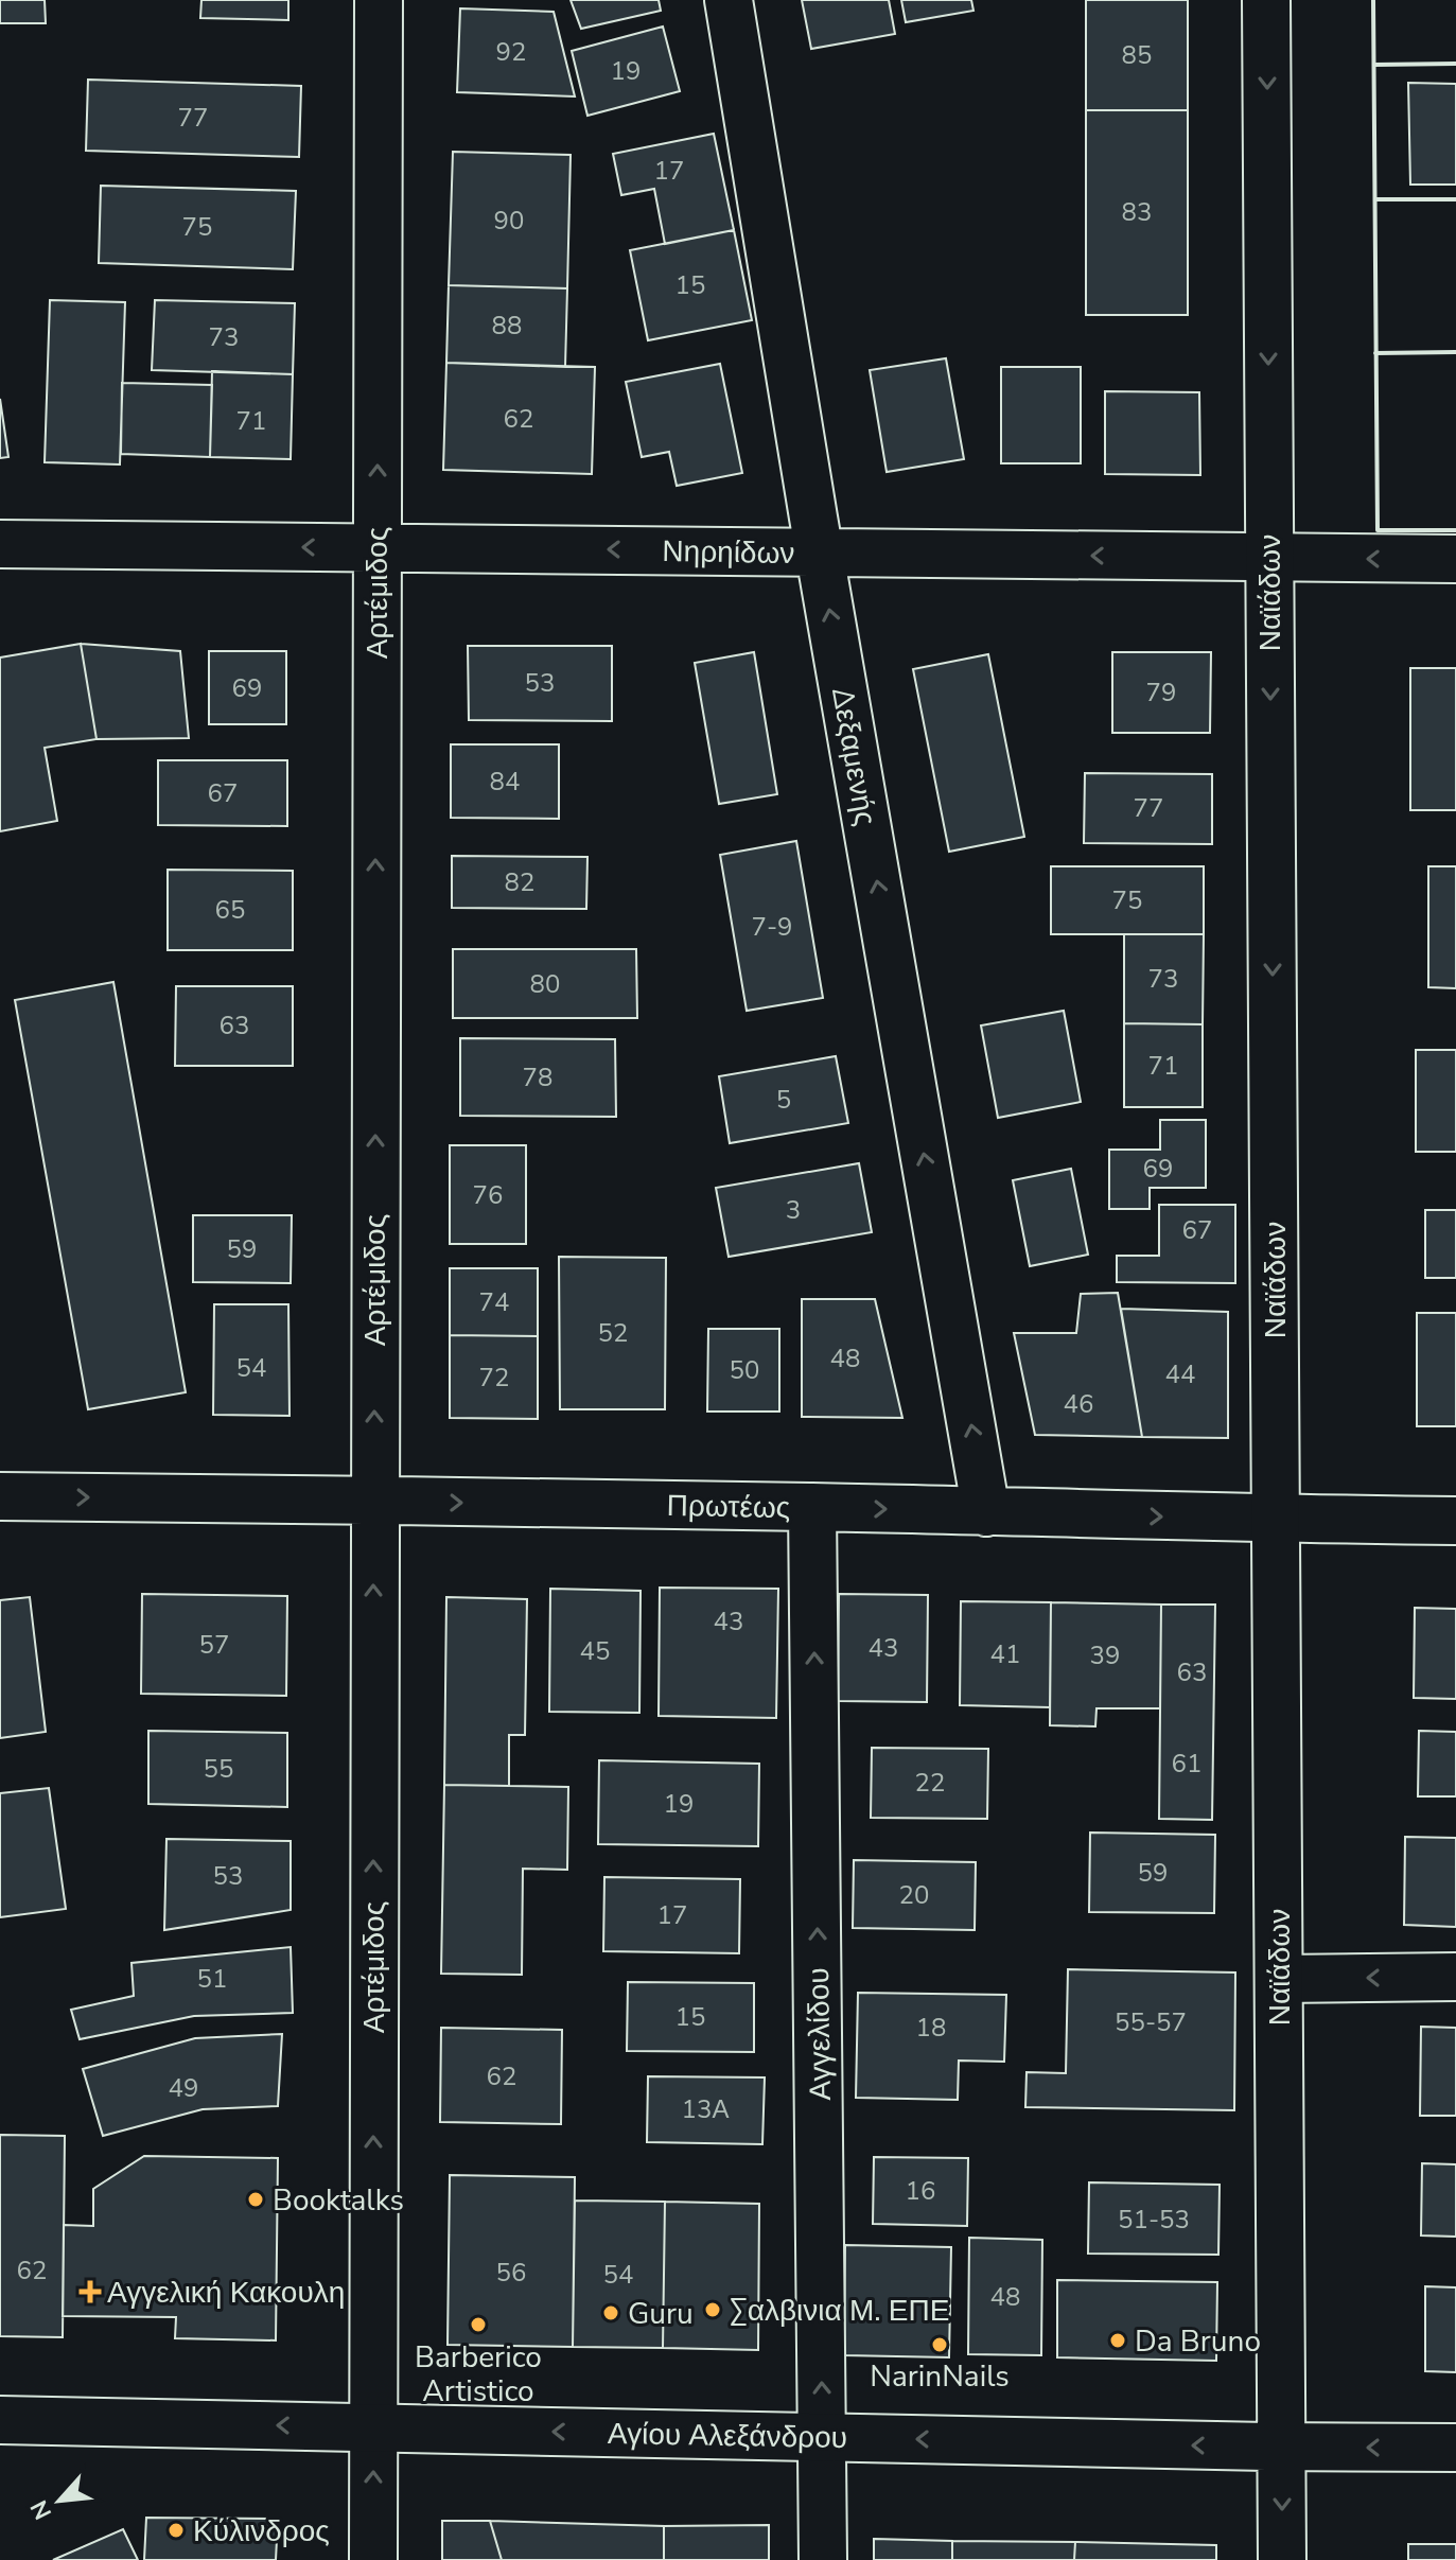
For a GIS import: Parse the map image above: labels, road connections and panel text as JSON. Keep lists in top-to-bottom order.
{
  "streets": {
    "street": [
      "Νηρηίδων",
      "Αρτέμιδος",
      "Ναϊάδων",
      "Δεξαμενής",
      "Πρωτέως",
      "Αγγελίδου",
      "Αγίου Αλεξάνδρου"
    ]
  },
  "crossings": [
    ["Νηρηίδων", "Αρτέμιδος"],
    ["Νηρηίδων", "Ναϊάδων"],
    ["Νηρηίδων", "Δεξαμενής"],
    ["Αρτέμιδος", "Πρωτέως"],
    ["Αρτέμιδος", "Αγίου Αλεξάνδρου"],
    ["Ναϊάδων", "Πρωτέως"],
    ["Ναϊάδων", "Αγίου Αλεξάνδρου"],
    ["Δεξαμενής", "Πρωτέως"],
    ["Πρωτέως", "Αγγελίδου"],
    ["Αγγελίδου", "Αγίου Αλεξάνδρου"]
  ],
  "one_way": [
    "Νηρηίδων",
    "Αρτέμιδος",
    "Ναϊάδων",
    "Δεξαμενής",
    "Πρωτέως",
    "Αγγελίδου",
    "Αγίου Αλεξάνδρου"
  ],
  "places": {
    "other": [
      "Booktalks",
      "Σαλβινια Μ. ΕΠΕ",
      "Guru",
      "Barberico Artistico",
      "Da Bruno",
      "NarinNails",
      "Κύλινδρος"
    ],
    "health": ["Αγγελική Κακουλη"]
  },
  "house_numbers": [
    "92",
    "85",
    "19",
    "77",
    "17",
    "83",
    "90",
    "75",
    "15",
    "88",
    "73",
    "62",
    "71",
    "53",
    "69",
    "79",
    "84",
    "67",
    "77",
    "82",
    "75",
    "65",
    "7-9",
    "73",
    "80",
    "63",
    "71",
    "78",
    "5",
    "69",
    "76",
    "3",
    "67",
    "59",
    "74",
    "52",
    "48",
    "54",
    "50",
    "44",
    "72",
    "46",
    "43",
    "57",
    "43",
    "45",
    "41",
    "39",
    "63",
    "61",
    "55",
    "22",
    "19",
    "59",
    "53",
    "20",
    "17",
    "51",
    "15",
    "55-57",
    "18",
    "62",
    "49",
    "13Α",
    "16",
    "51-53",
    "62",
    "56",
    "54",
    "48"
  ],
  "north": "bottom left"
}
